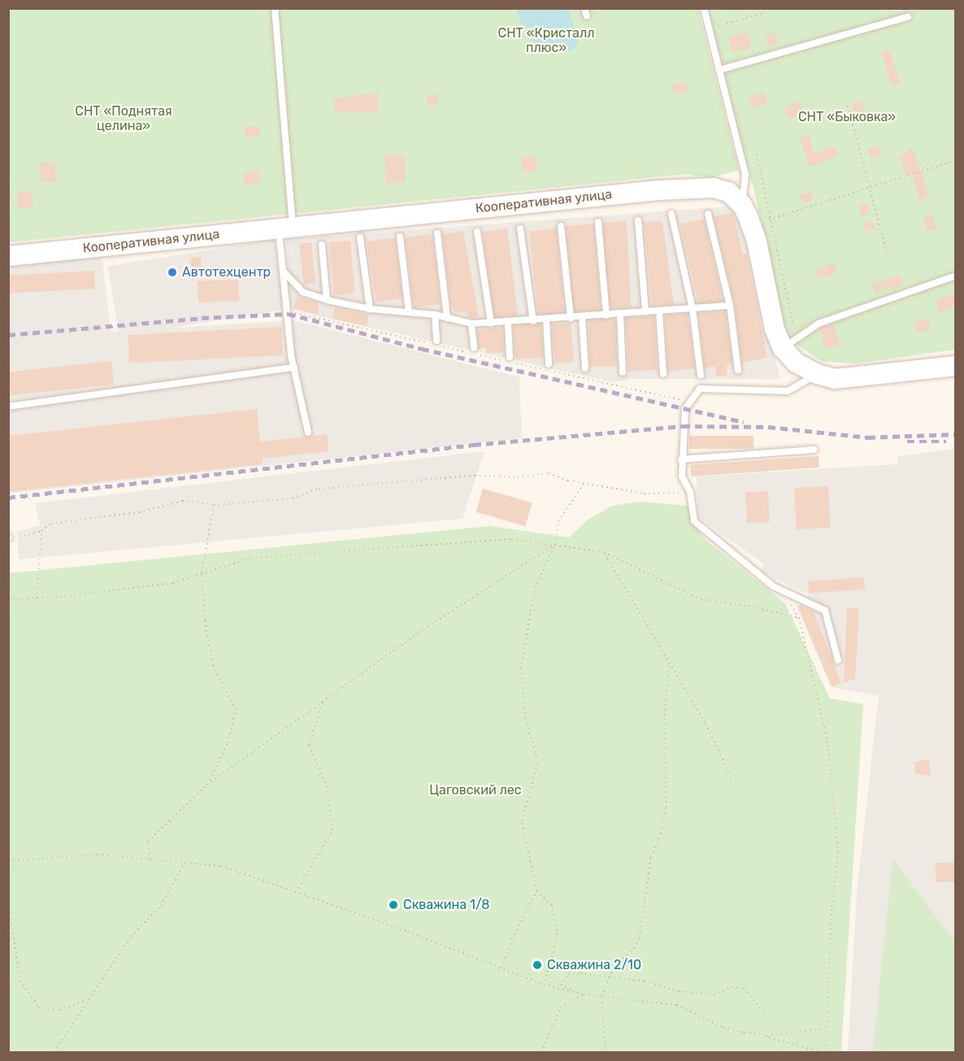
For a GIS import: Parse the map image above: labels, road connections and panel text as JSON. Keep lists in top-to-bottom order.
{
  "streets": {
    "main road": ["Кооперативная улица"]
  },
  "parks": [
    "СНТ «Кристалл плюс»",
    "СНТ «Поднятая целина»",
    "СНТ «Быковка»",
    "Цаговский лес"
  ],
  "places": ["Автотехцентр", "Скважина 1/8", "Скважина 2/10"]
}
